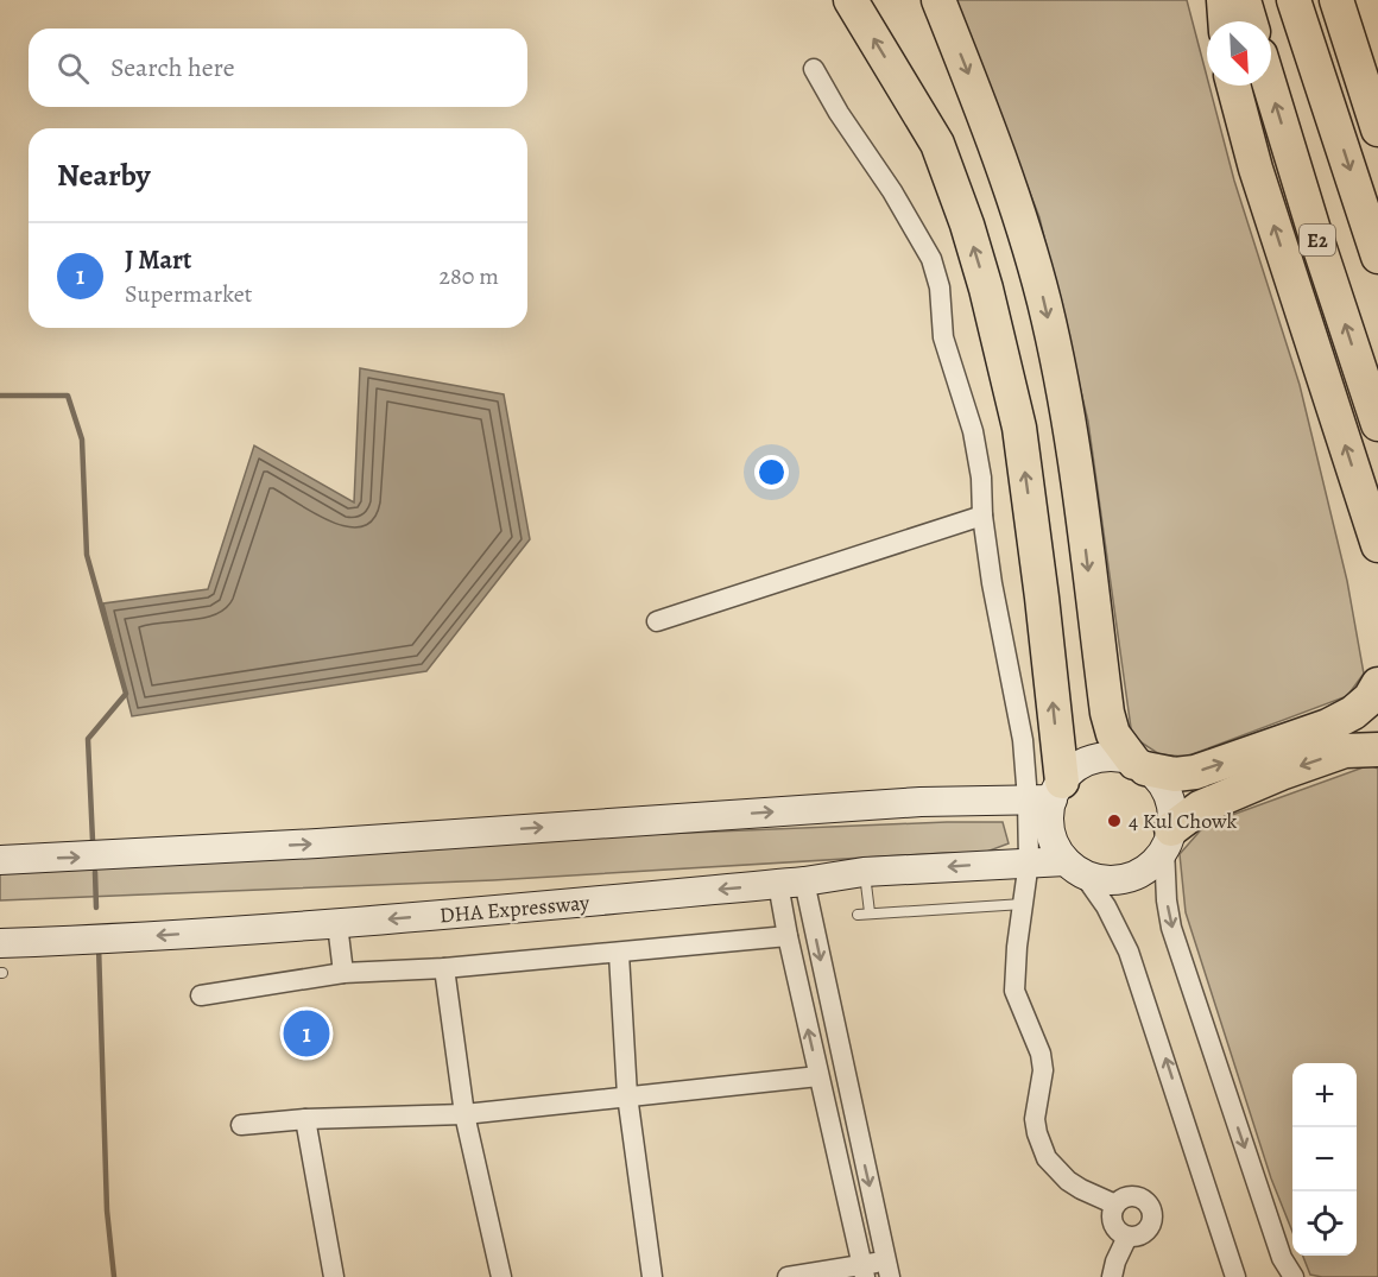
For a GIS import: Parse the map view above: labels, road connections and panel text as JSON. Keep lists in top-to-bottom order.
{
  "streets": {
    "highway": ["E2"],
    "main road": ["DHA Expressway"]
  },
  "places": ["4 Kul Chowk"],
  "north": "bottom right",
  "page": {
    "search": "Search here",
    "heading": "Nearby",
    "list": [
      {
        "mark": "1",
        "name": "J Mart",
        "note": "Supermarket",
        "value": "280 m"
      }
    ],
    "pins": "1",
    "map_buttons": ["+", "−"]
  }
}
